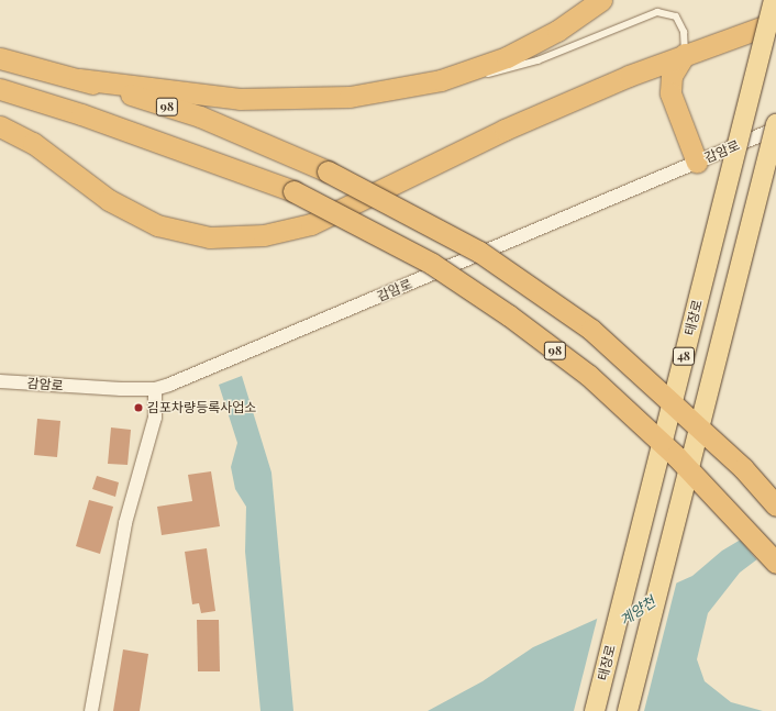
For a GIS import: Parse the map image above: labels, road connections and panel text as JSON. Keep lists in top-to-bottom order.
{
  "streets": {
    "highway": ["98"],
    "main road": ["태장로", "48"],
    "street": ["감암로"]
  },
  "water": ["계양천"],
  "places": ["김포차량등록사업소"]
}
